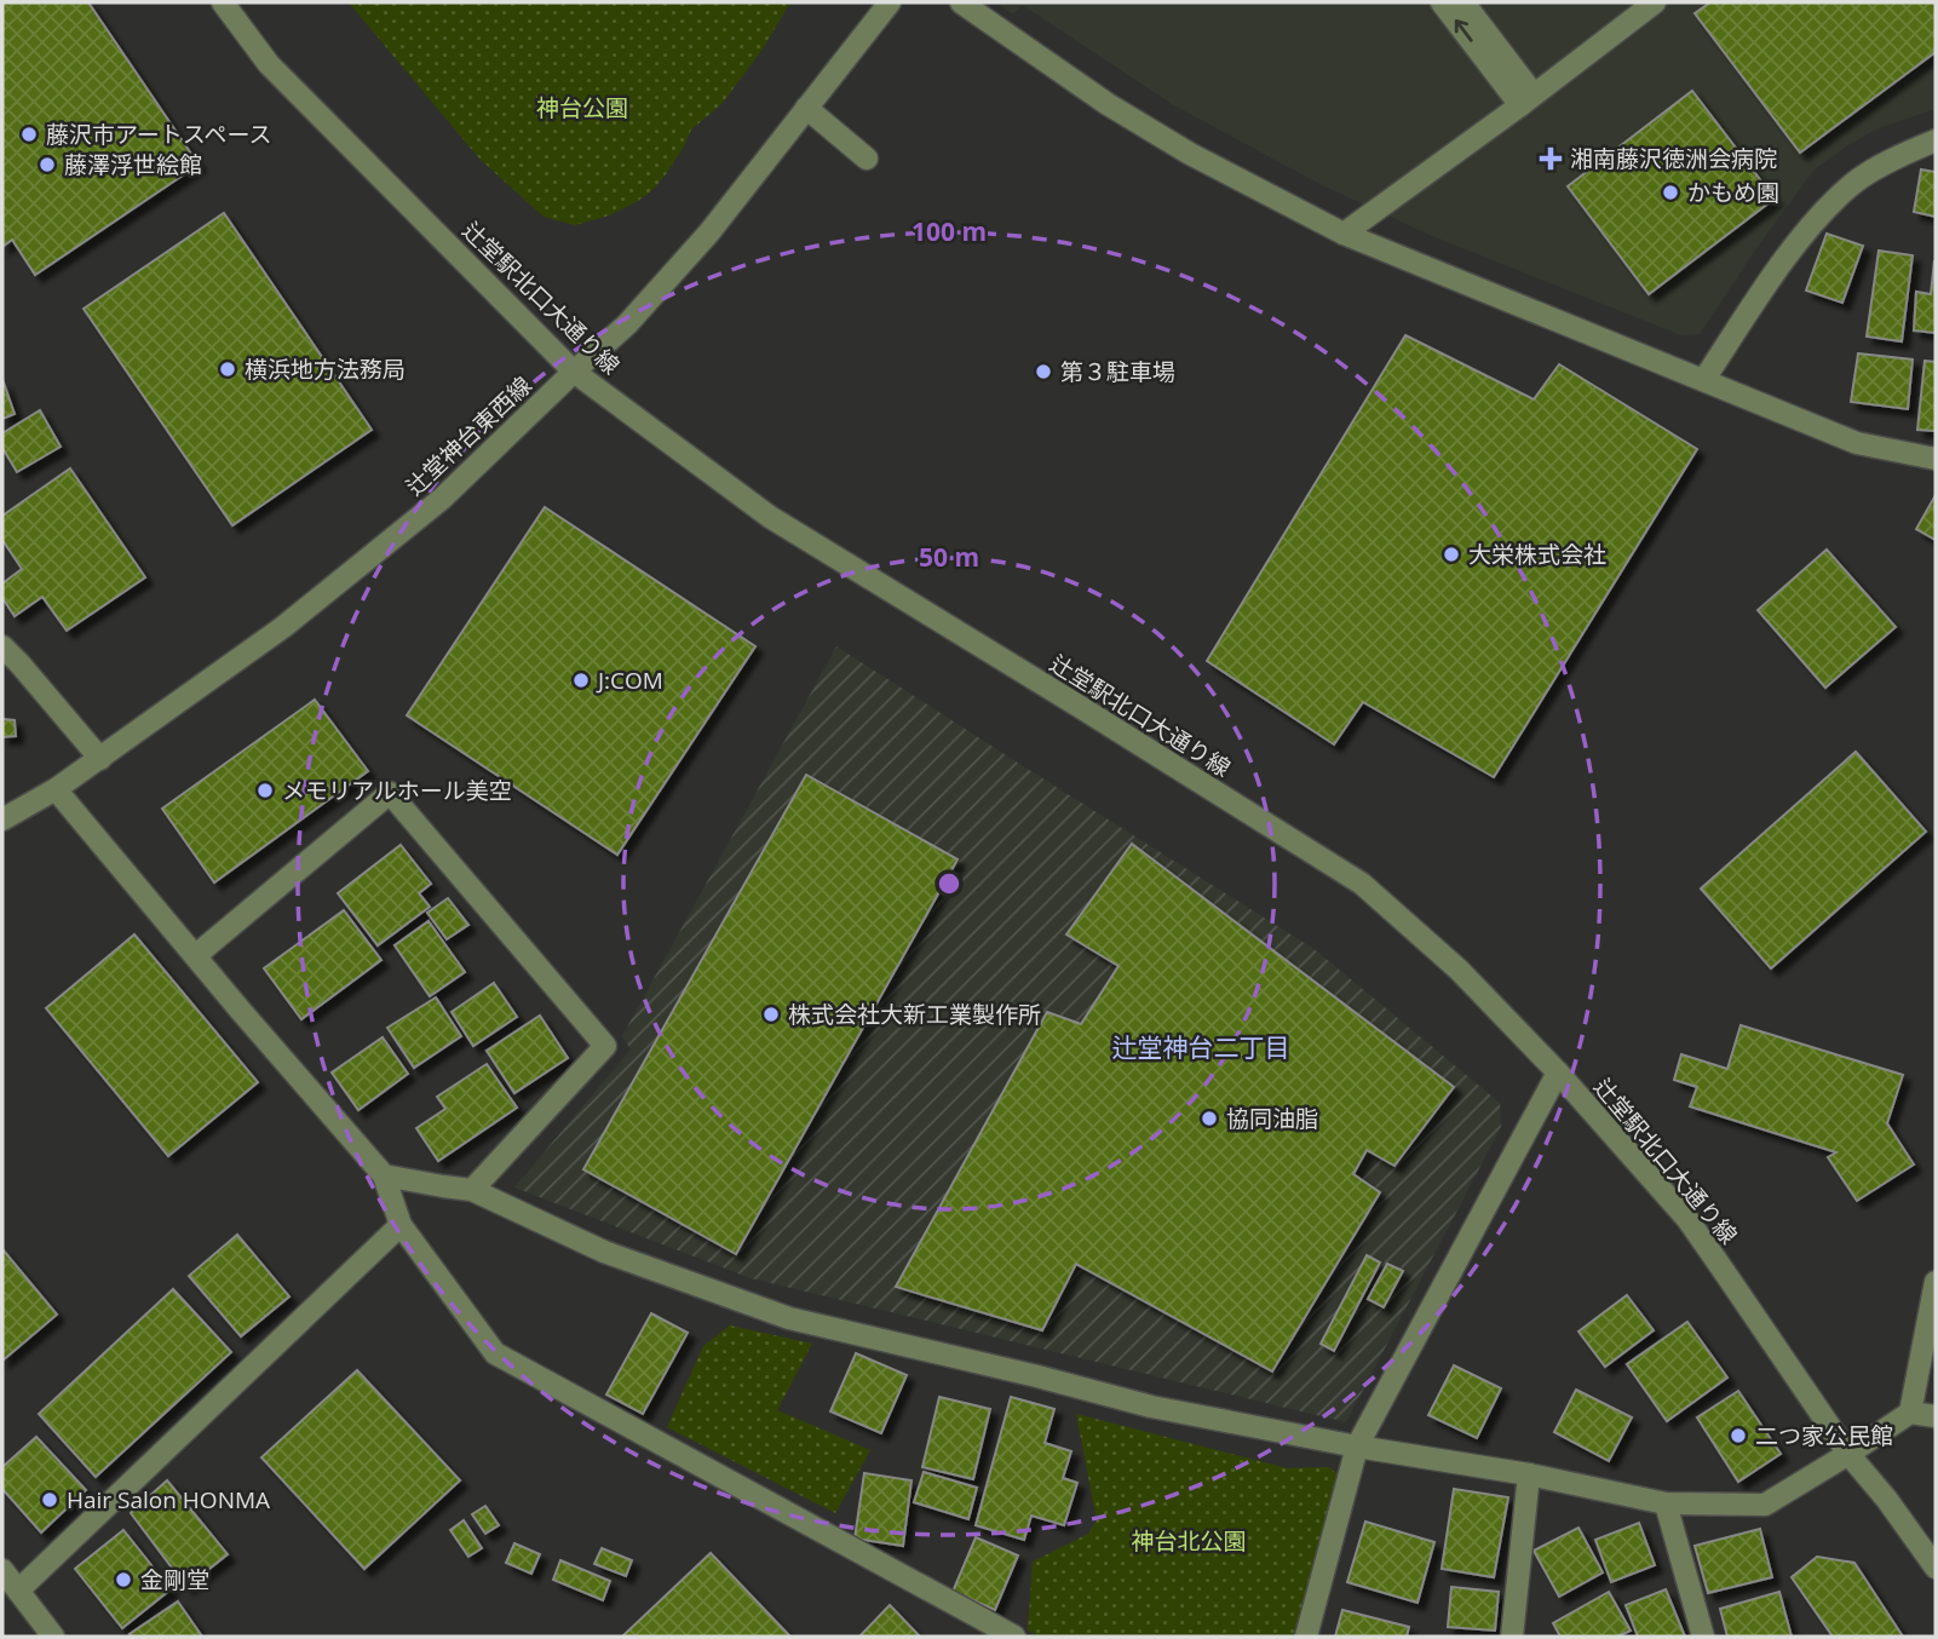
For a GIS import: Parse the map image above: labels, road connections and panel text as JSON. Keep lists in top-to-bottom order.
{
  "streets": {
    "street": ["辻堂駅北口大通り線", "辻堂神台東西線"]
  },
  "crossings": [
    ["辻堂駅北口大通り線", "辻堂神台東西線"]
  ],
  "districts": ["辻堂神台二丁目"],
  "parks": ["神台公園", "神台北公園"],
  "places": {
    "other": [
      "藤沢市アートスペース",
      "藤澤浮世絵館",
      "かもめ園",
      "横浜地方法務局",
      "第３駐車場",
      "大栄株式会社",
      "J:COM",
      "メモリアルホール美空",
      "株式会社大新工業製作所",
      "協同油脂",
      "二つ家公民館",
      "Hair Salon HONMA",
      "金剛堂"
    ],
    "health": ["湘南藤沢徳洲会病院"]
  },
  "rings": ["100 m", "50 m"]
}
